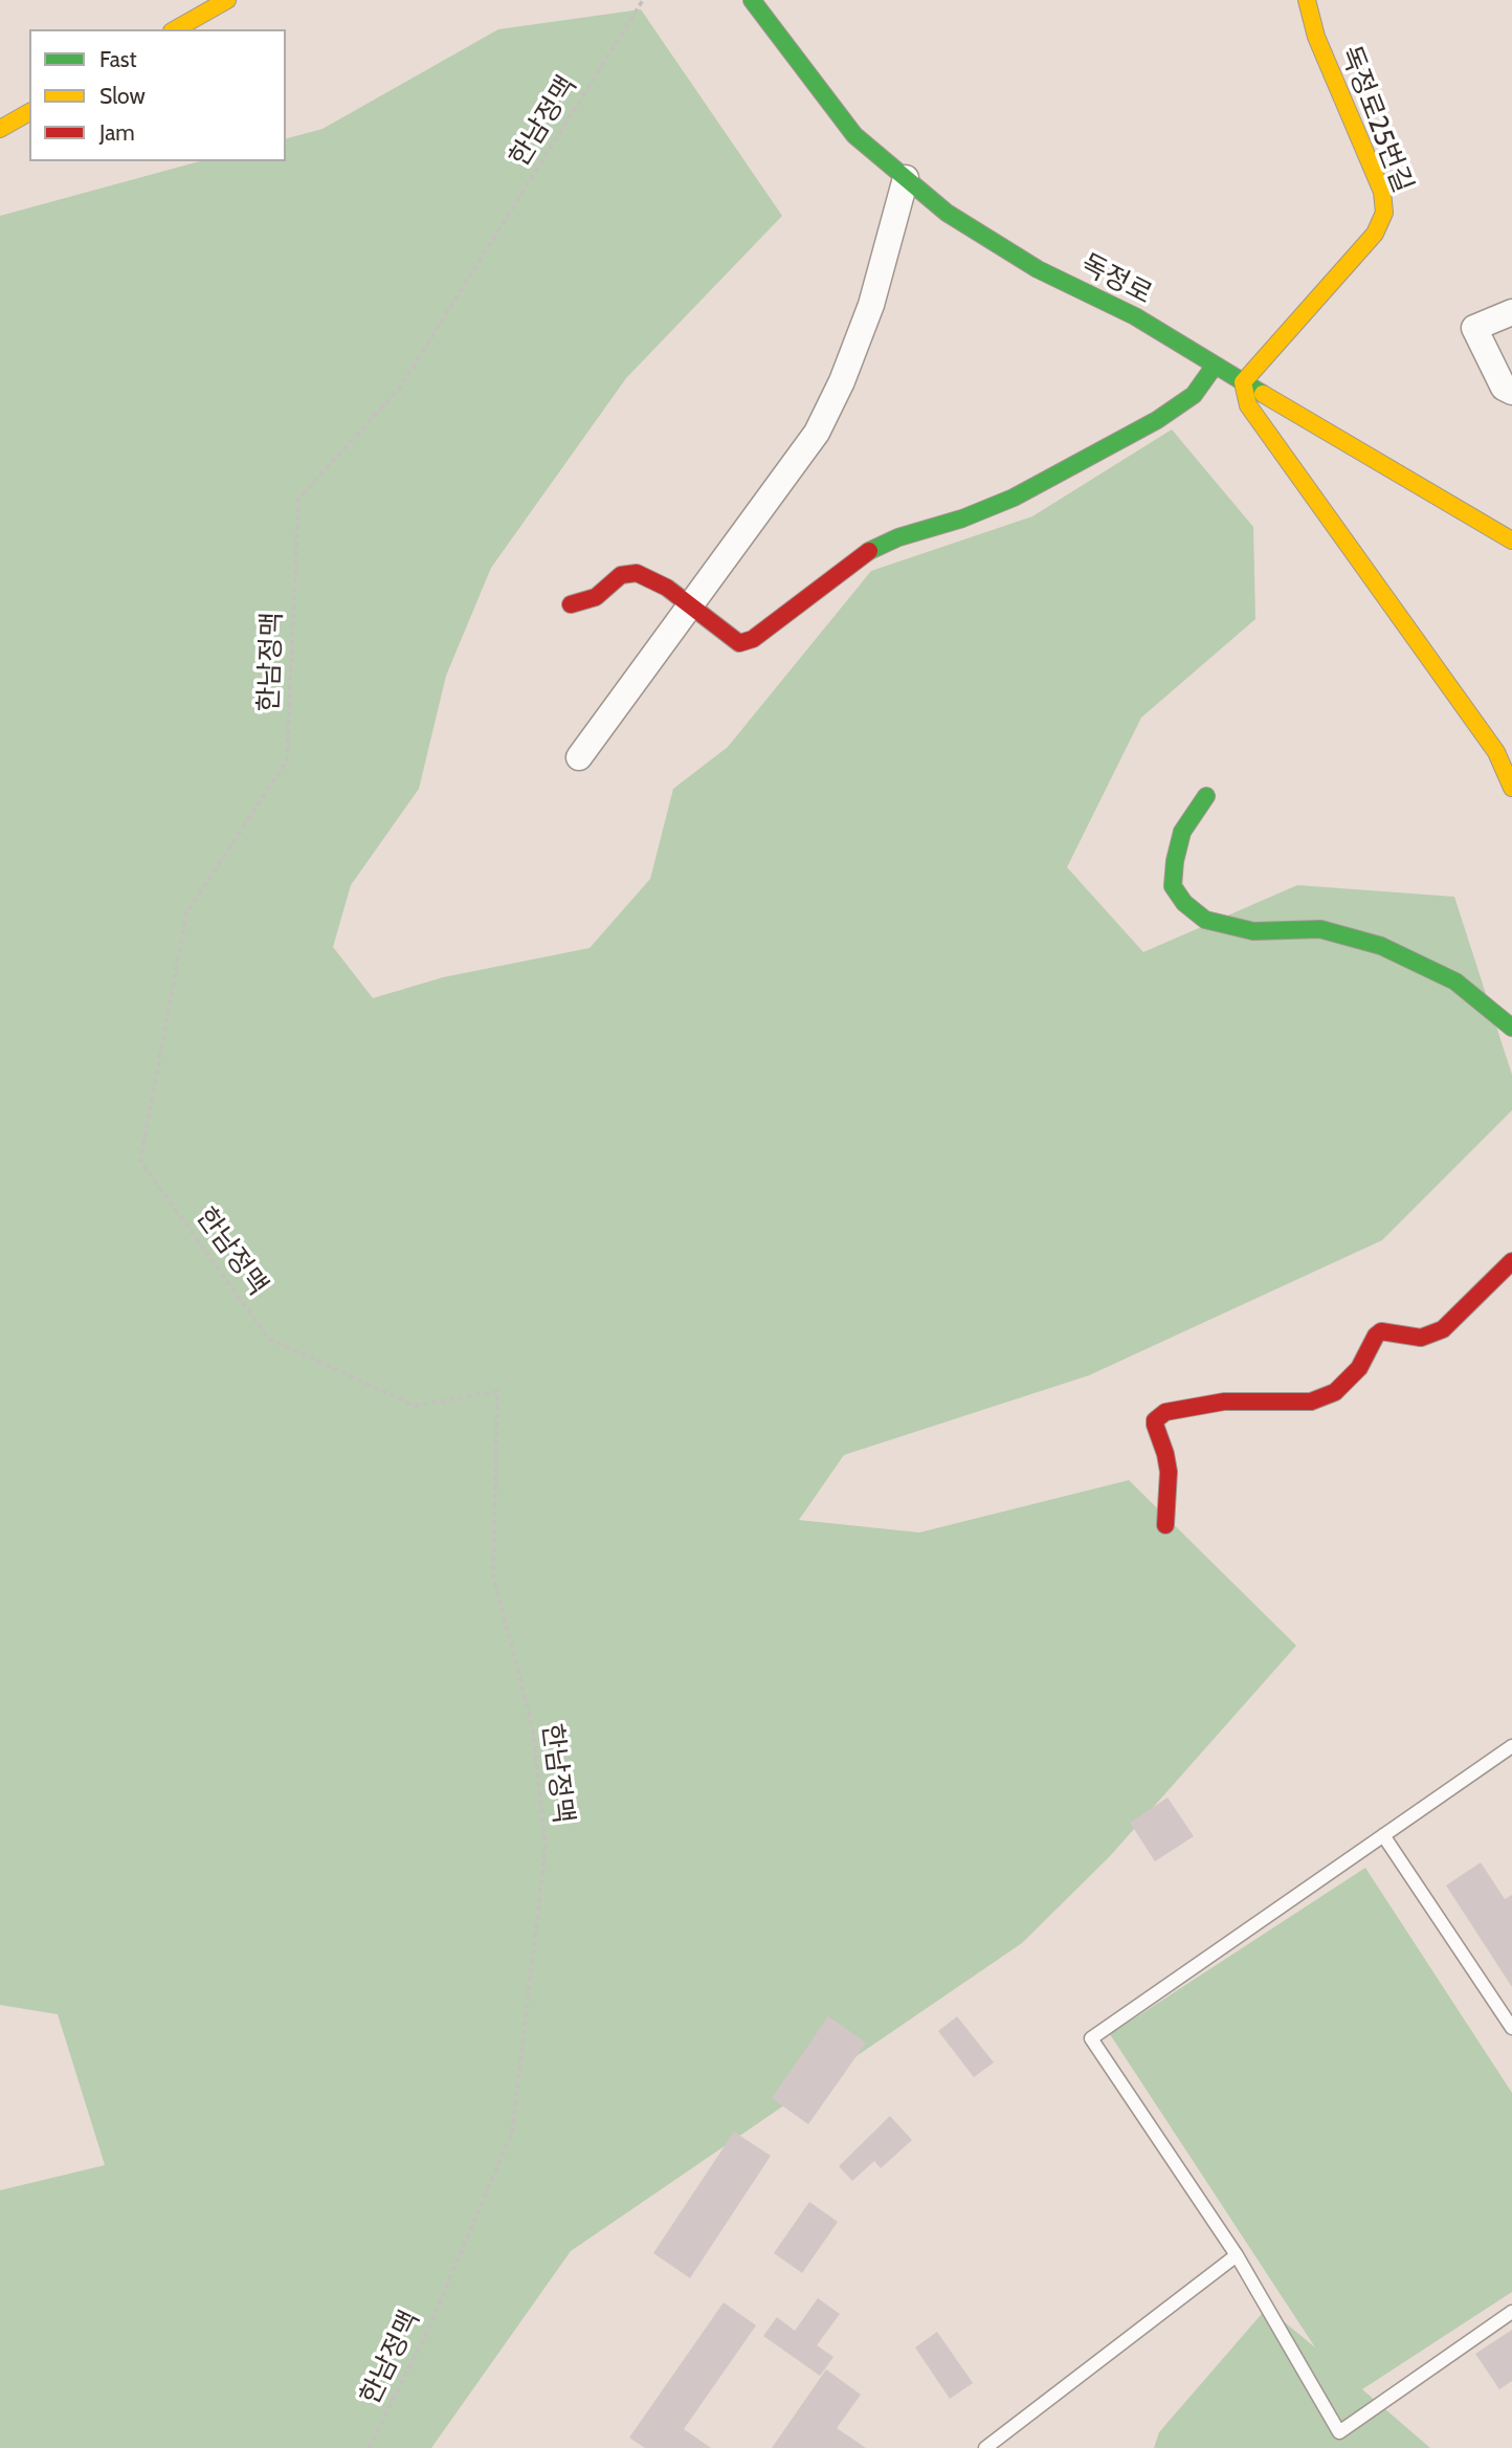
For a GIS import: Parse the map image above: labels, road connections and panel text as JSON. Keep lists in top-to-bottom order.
{
  "streets": {
    "street": ["독정로25번길", "독정로"],
    "path": ["한남정맥"]
  },
  "crossings": [
    ["독정로25번길", "독정로"]
  ],
  "legend": ["Fast", "Slow", "Jam"]
}
